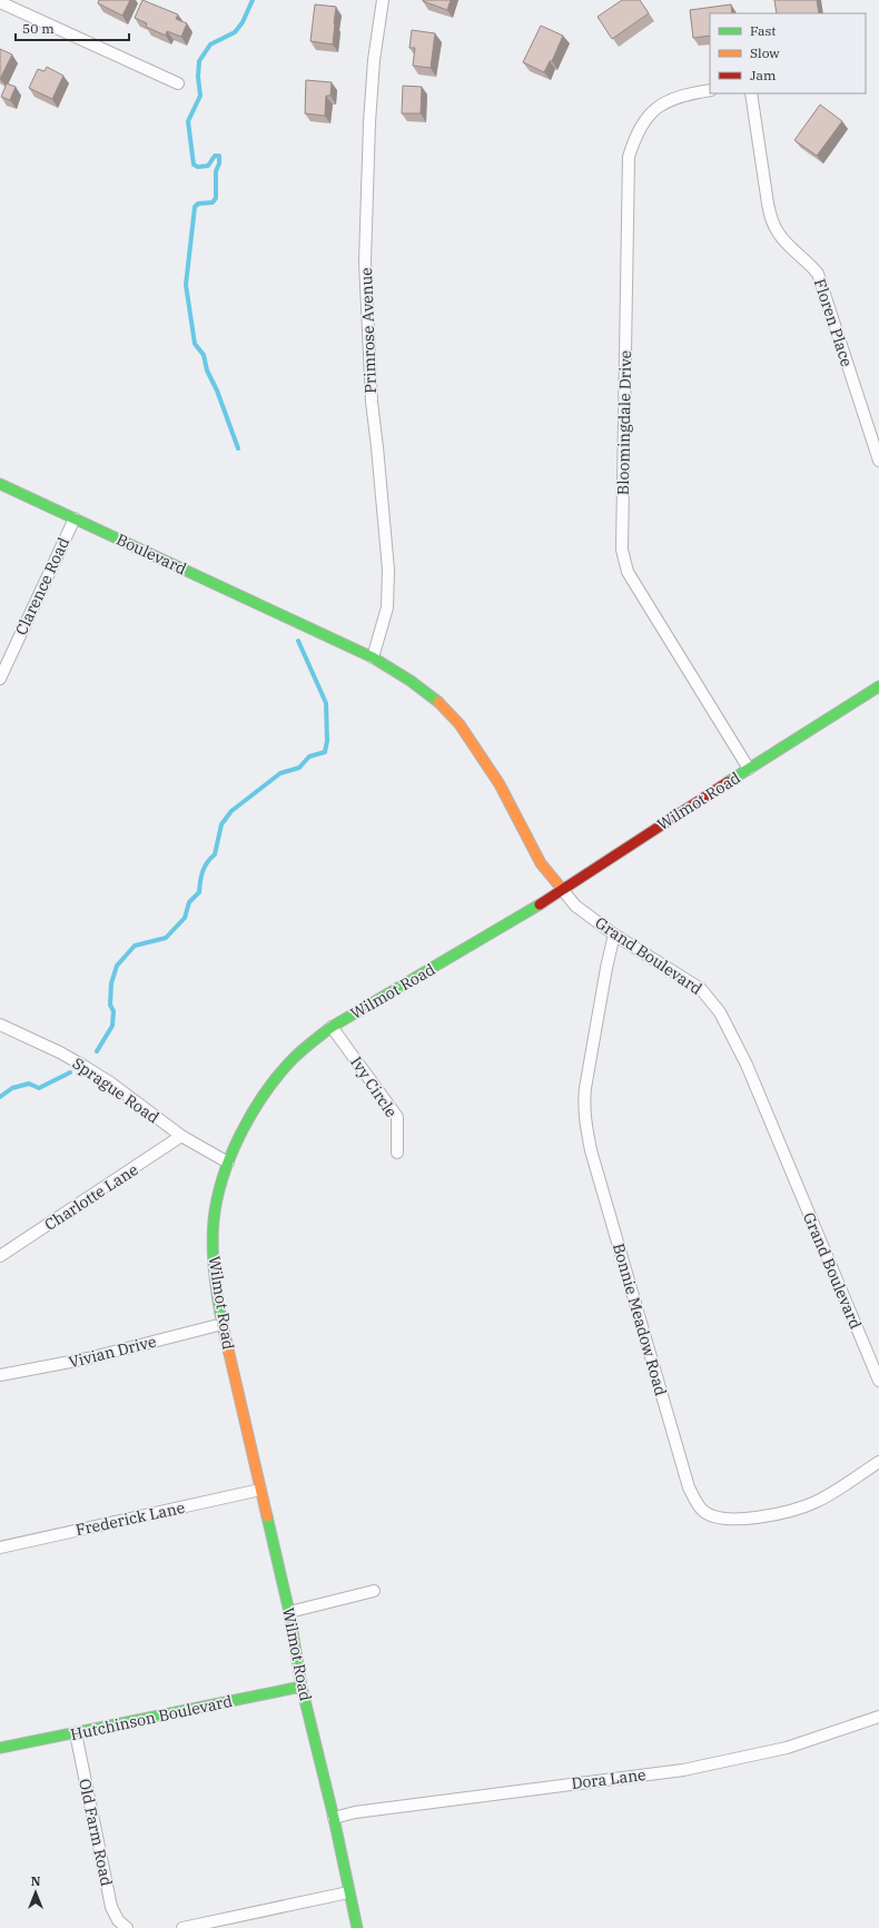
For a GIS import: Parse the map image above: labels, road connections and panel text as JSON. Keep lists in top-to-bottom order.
{
  "streets": {
    "street": [
      "Floren Place",
      "Primrose Avenue",
      "Bloomingdale Drive",
      "Boulevard",
      "Clarence Road",
      "Wilmot Road",
      "Grand Boulevard",
      "Ivy Circle",
      "Sprague Road",
      "Charlotte Lane",
      "Bonnie Meadow Road",
      "Vivian Drive",
      "Frederick Lane",
      "Hutchinson Boulevard",
      "Dora Lane",
      "Old Farm Road"
    ]
  },
  "crossings": [
    ["Primrose Avenue", "Grand Boulevard"],
    ["Bloomingdale Drive", "Wilmot Road"],
    ["Boulevard", "Clarence Road"],
    ["Boulevard", "Grand Boulevard"],
    ["Wilmot Road", "Grand Boulevard"],
    ["Wilmot Road", "Ivy Circle"],
    ["Wilmot Road", "Sprague Road"],
    ["Wilmot Road", "Vivian Drive"],
    ["Wilmot Road", "Frederick Lane"],
    ["Wilmot Road", "Hutchinson Boulevard"],
    ["Wilmot Road", "Dora Lane"],
    ["Grand Boulevard", "Bonnie Meadow Road"],
    ["Sprague Road", "Charlotte Lane"],
    ["Hutchinson Boulevard", "Old Farm Road"]
  ],
  "legend": ["Fast", "Slow", "Jam"],
  "scale_bar": "50 m",
  "north": "top"
}
